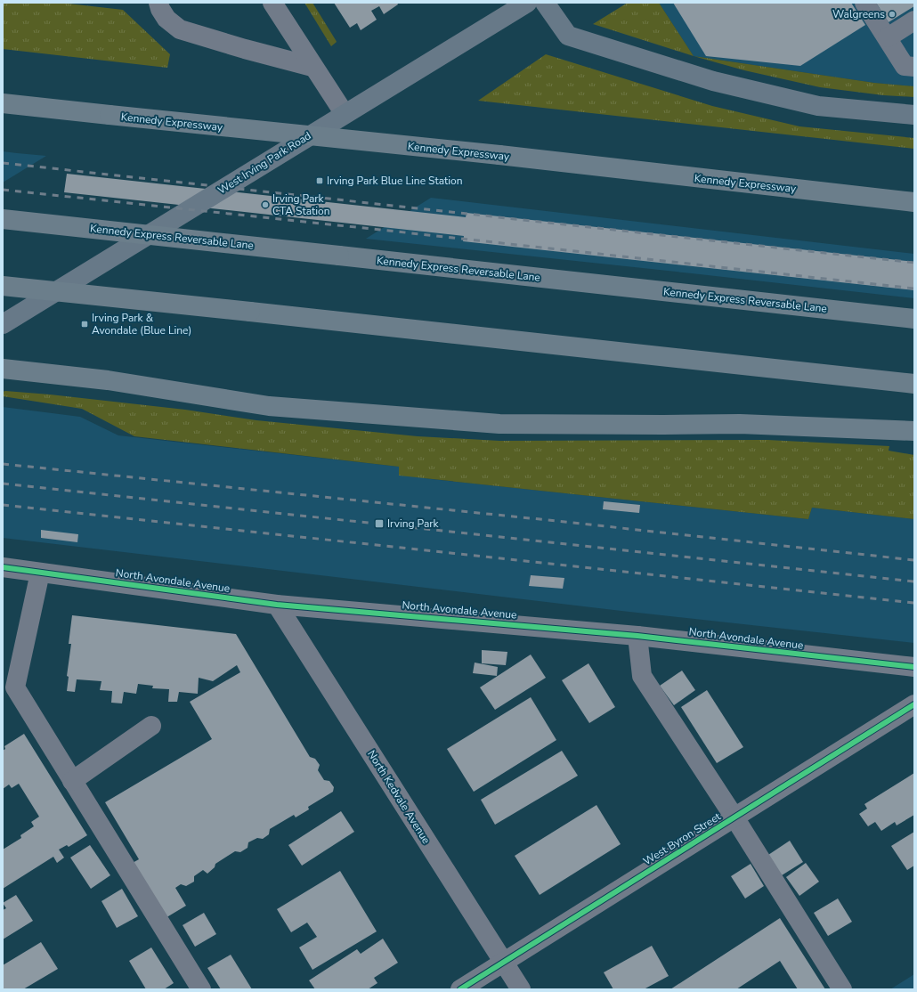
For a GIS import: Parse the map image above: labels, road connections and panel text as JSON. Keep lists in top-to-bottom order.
{
  "streets": {
    "highway": ["Kennedy Expressway", "Kennedy Express Reversable Lane"],
    "main road": ["West Irving Park Road"],
    "street": ["North Avondale Avenue", "North Kedvale Avenue", "West Byron Street"]
  },
  "crossings": [
    ["North Avondale Avenue", "North Kedvale Avenue"],
    ["North Kedvale Avenue", "West Byron Street"]
  ],
  "places": {
    "other": ["Walgreens", "Irving Park CTA Station"],
    "transit": ["Irving Park Blue Line Station", "Irving Park & Avondale (Blue Line)", "Irving Park"]
  }
}
